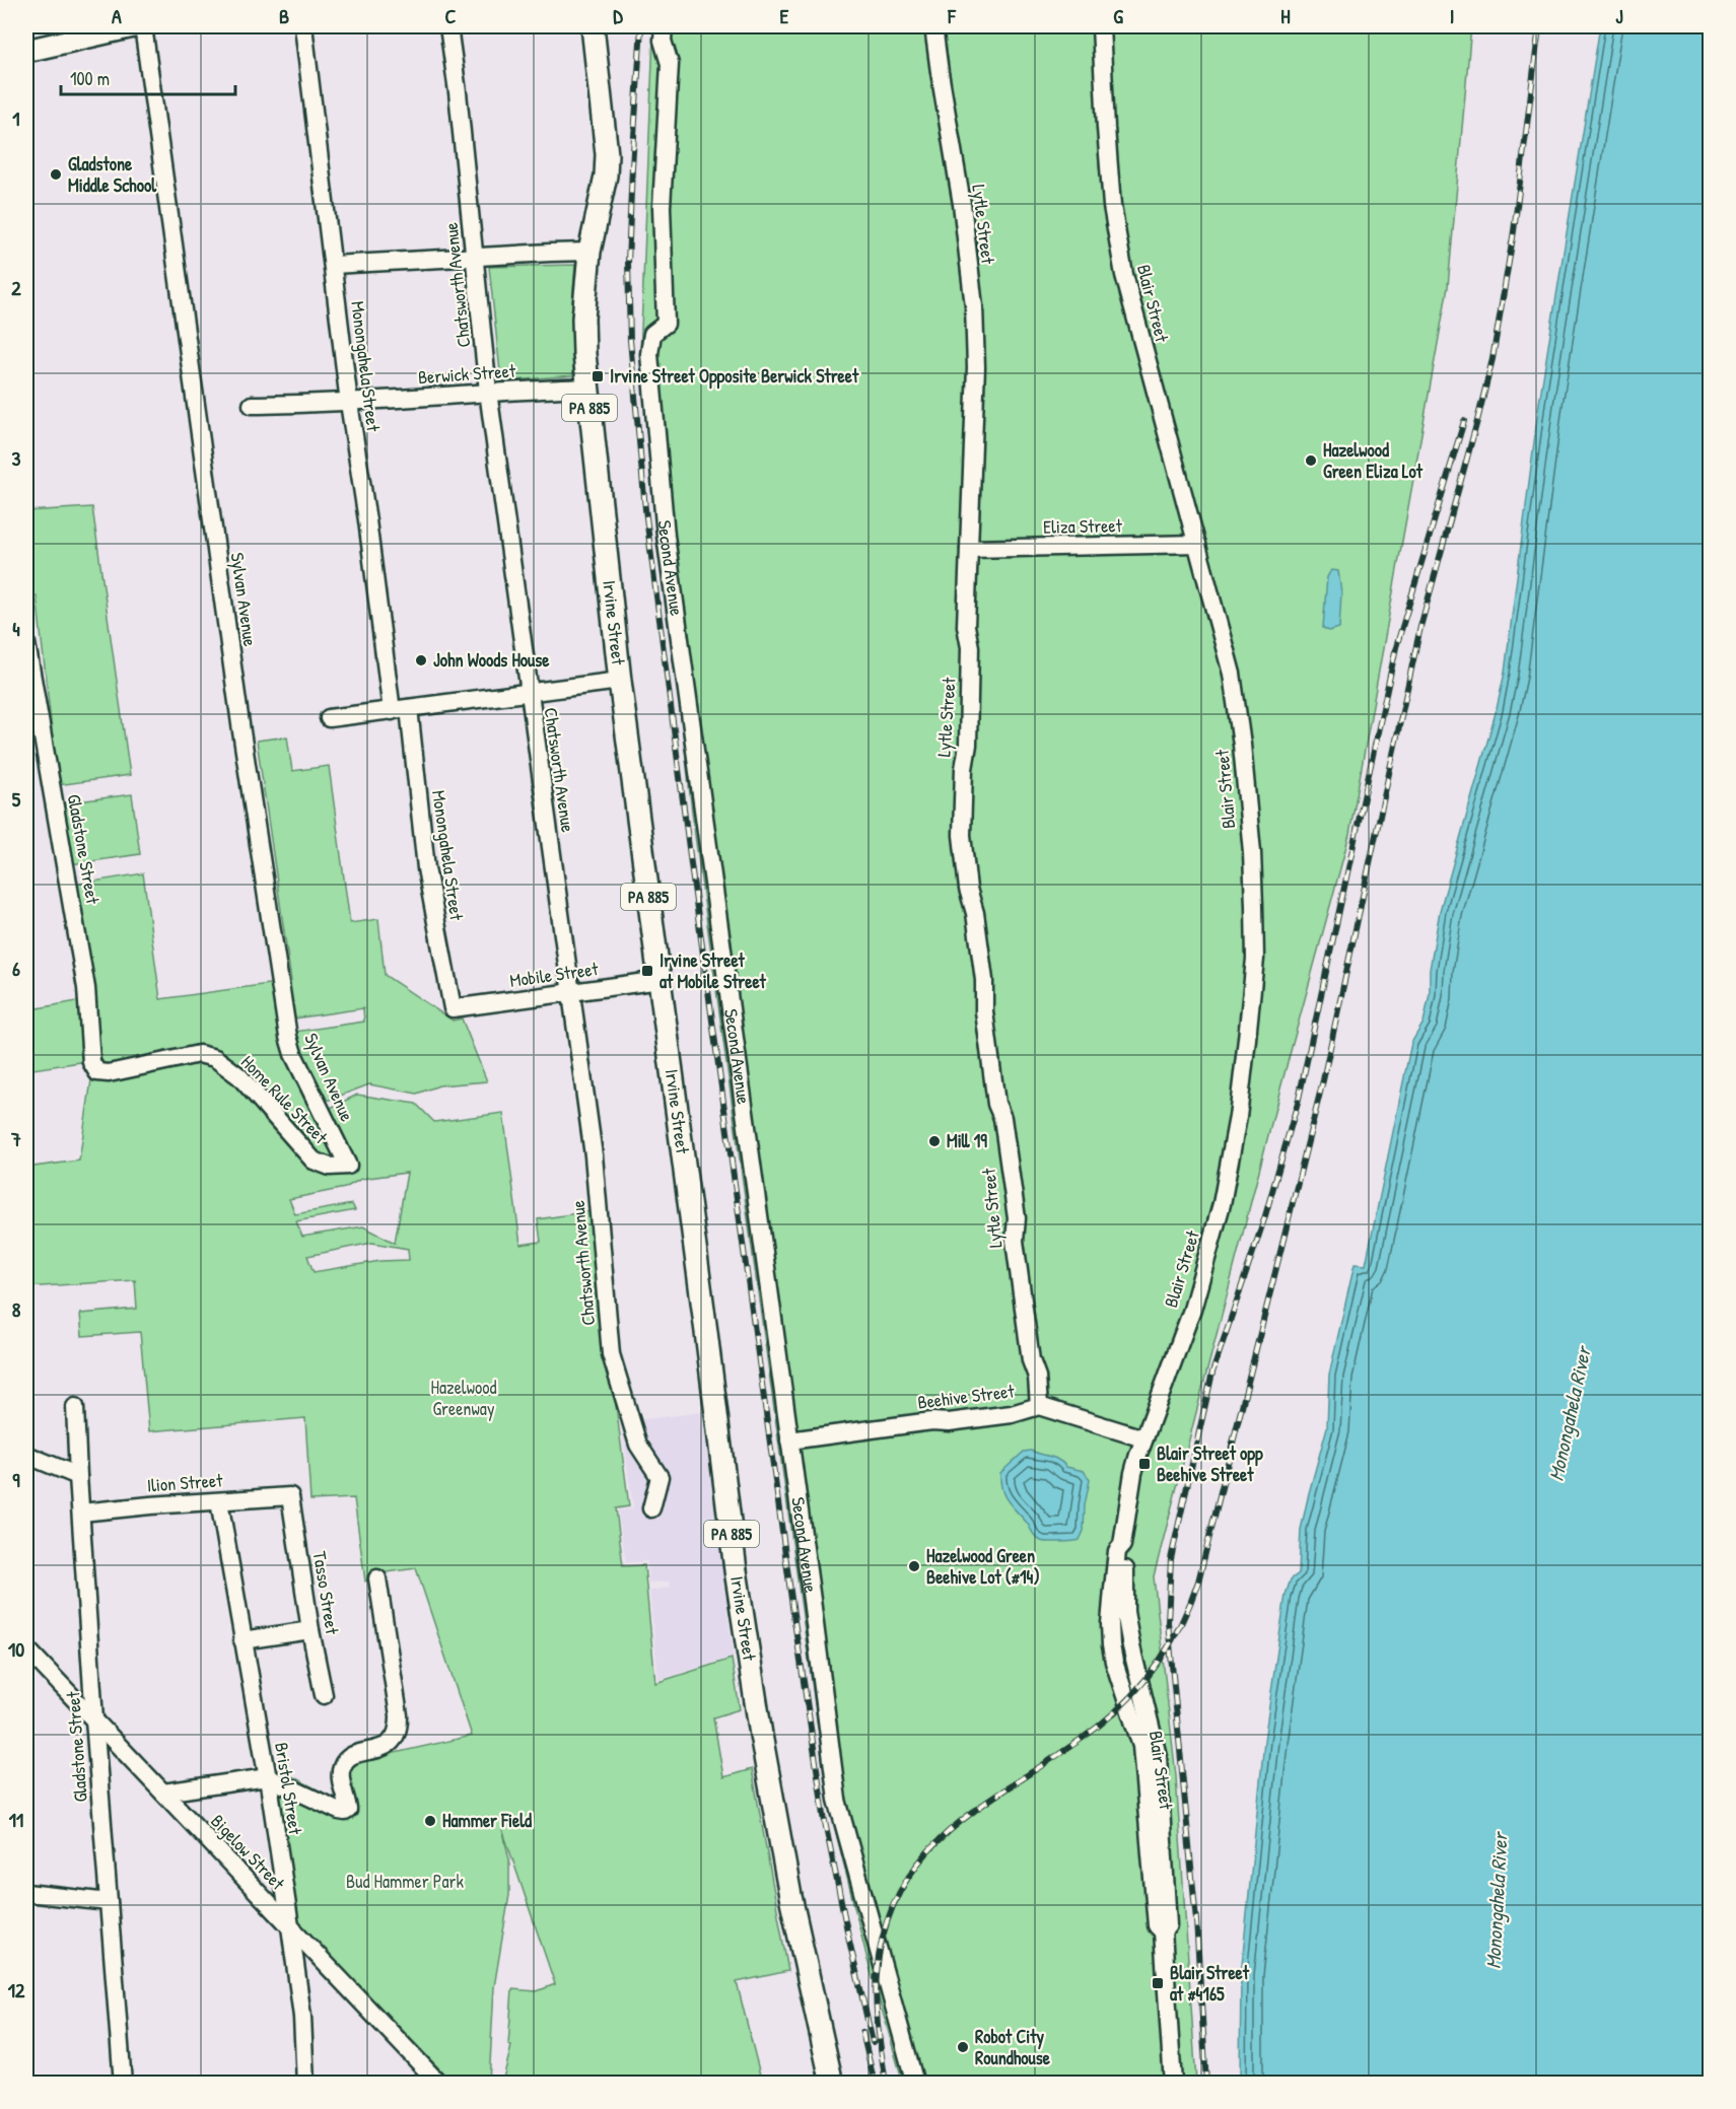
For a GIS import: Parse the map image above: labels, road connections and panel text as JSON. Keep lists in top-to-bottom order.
{
  "streets": {
    "main road": ["PA 885", "Irvine Street"],
    "street": [
      "Lytle Street",
      "Chatsworth Avenue",
      "Blair Street",
      "Monongahela Street",
      "Berwick Street",
      "Eliza Street",
      "Second Avenue",
      "Sylvan Avenue",
      "Gladstone Street",
      "Mobile Street",
      "Home Rule Street",
      "Beehive Street",
      "Ilion Street",
      "Tasso Street",
      "Bristol Street",
      "Bigelow Street"
    ]
  },
  "crossings": [
    ["Lytle Street", "Eliza Street"],
    ["Lytle Street", "Beehive Street"],
    ["Chatsworth Avenue", "Berwick Street"],
    ["Chatsworth Avenue", "Mobile Street"],
    ["Blair Street", "Eliza Street"],
    ["Blair Street", "Beehive Street"],
    ["Monongahela Street", "Berwick Street"],
    ["Monongahela Street", "Mobile Street"],
    ["Berwick Street", "Irvine Street"],
    ["Second Avenue", "Beehive Street"],
    ["Sylvan Avenue", "Home Rule Street"],
    ["Irvine Street", "Mobile Street"],
    ["Gladstone Street", "Home Rule Street"],
    ["Gladstone Street", "Ilion Street"],
    ["Gladstone Street", "Bigelow Street"],
    ["Ilion Street", "Tasso Street"],
    ["Ilion Street", "Bristol Street"],
    ["Bristol Street", "Bigelow Street"]
  ],
  "water": ["Monongahela River"],
  "parks": ["Hazelwood Greenway", "Bud Hammer Park"],
  "places": {
    "other": [
      "Gladstone Middle School",
      "Hazelwood Green Eliza Lot",
      "John Woods House",
      "Mill 19",
      "Hazelwood Green Beehive Lot (#14)",
      "Hammer Field",
      "Robot City Roundhouse"
    ],
    "transit": [
      "Irvine Street Opposite Berwick Street",
      "Irvine Street at Mobile Street",
      "Blair Street opp Beehive Street",
      "Blair Street at #4165"
    ]
  },
  "scale_bar": "100 m",
  "grid": {
    "columns": [
      "A",
      "B",
      "C",
      "D",
      "E",
      "F",
      "G",
      "H",
      "I",
      "J"
    ],
    "rows": [
      "1",
      "2",
      "3",
      "4",
      "5",
      "6",
      "7",
      "8",
      "9",
      "10",
      "11",
      "12"
    ]
  }
}
